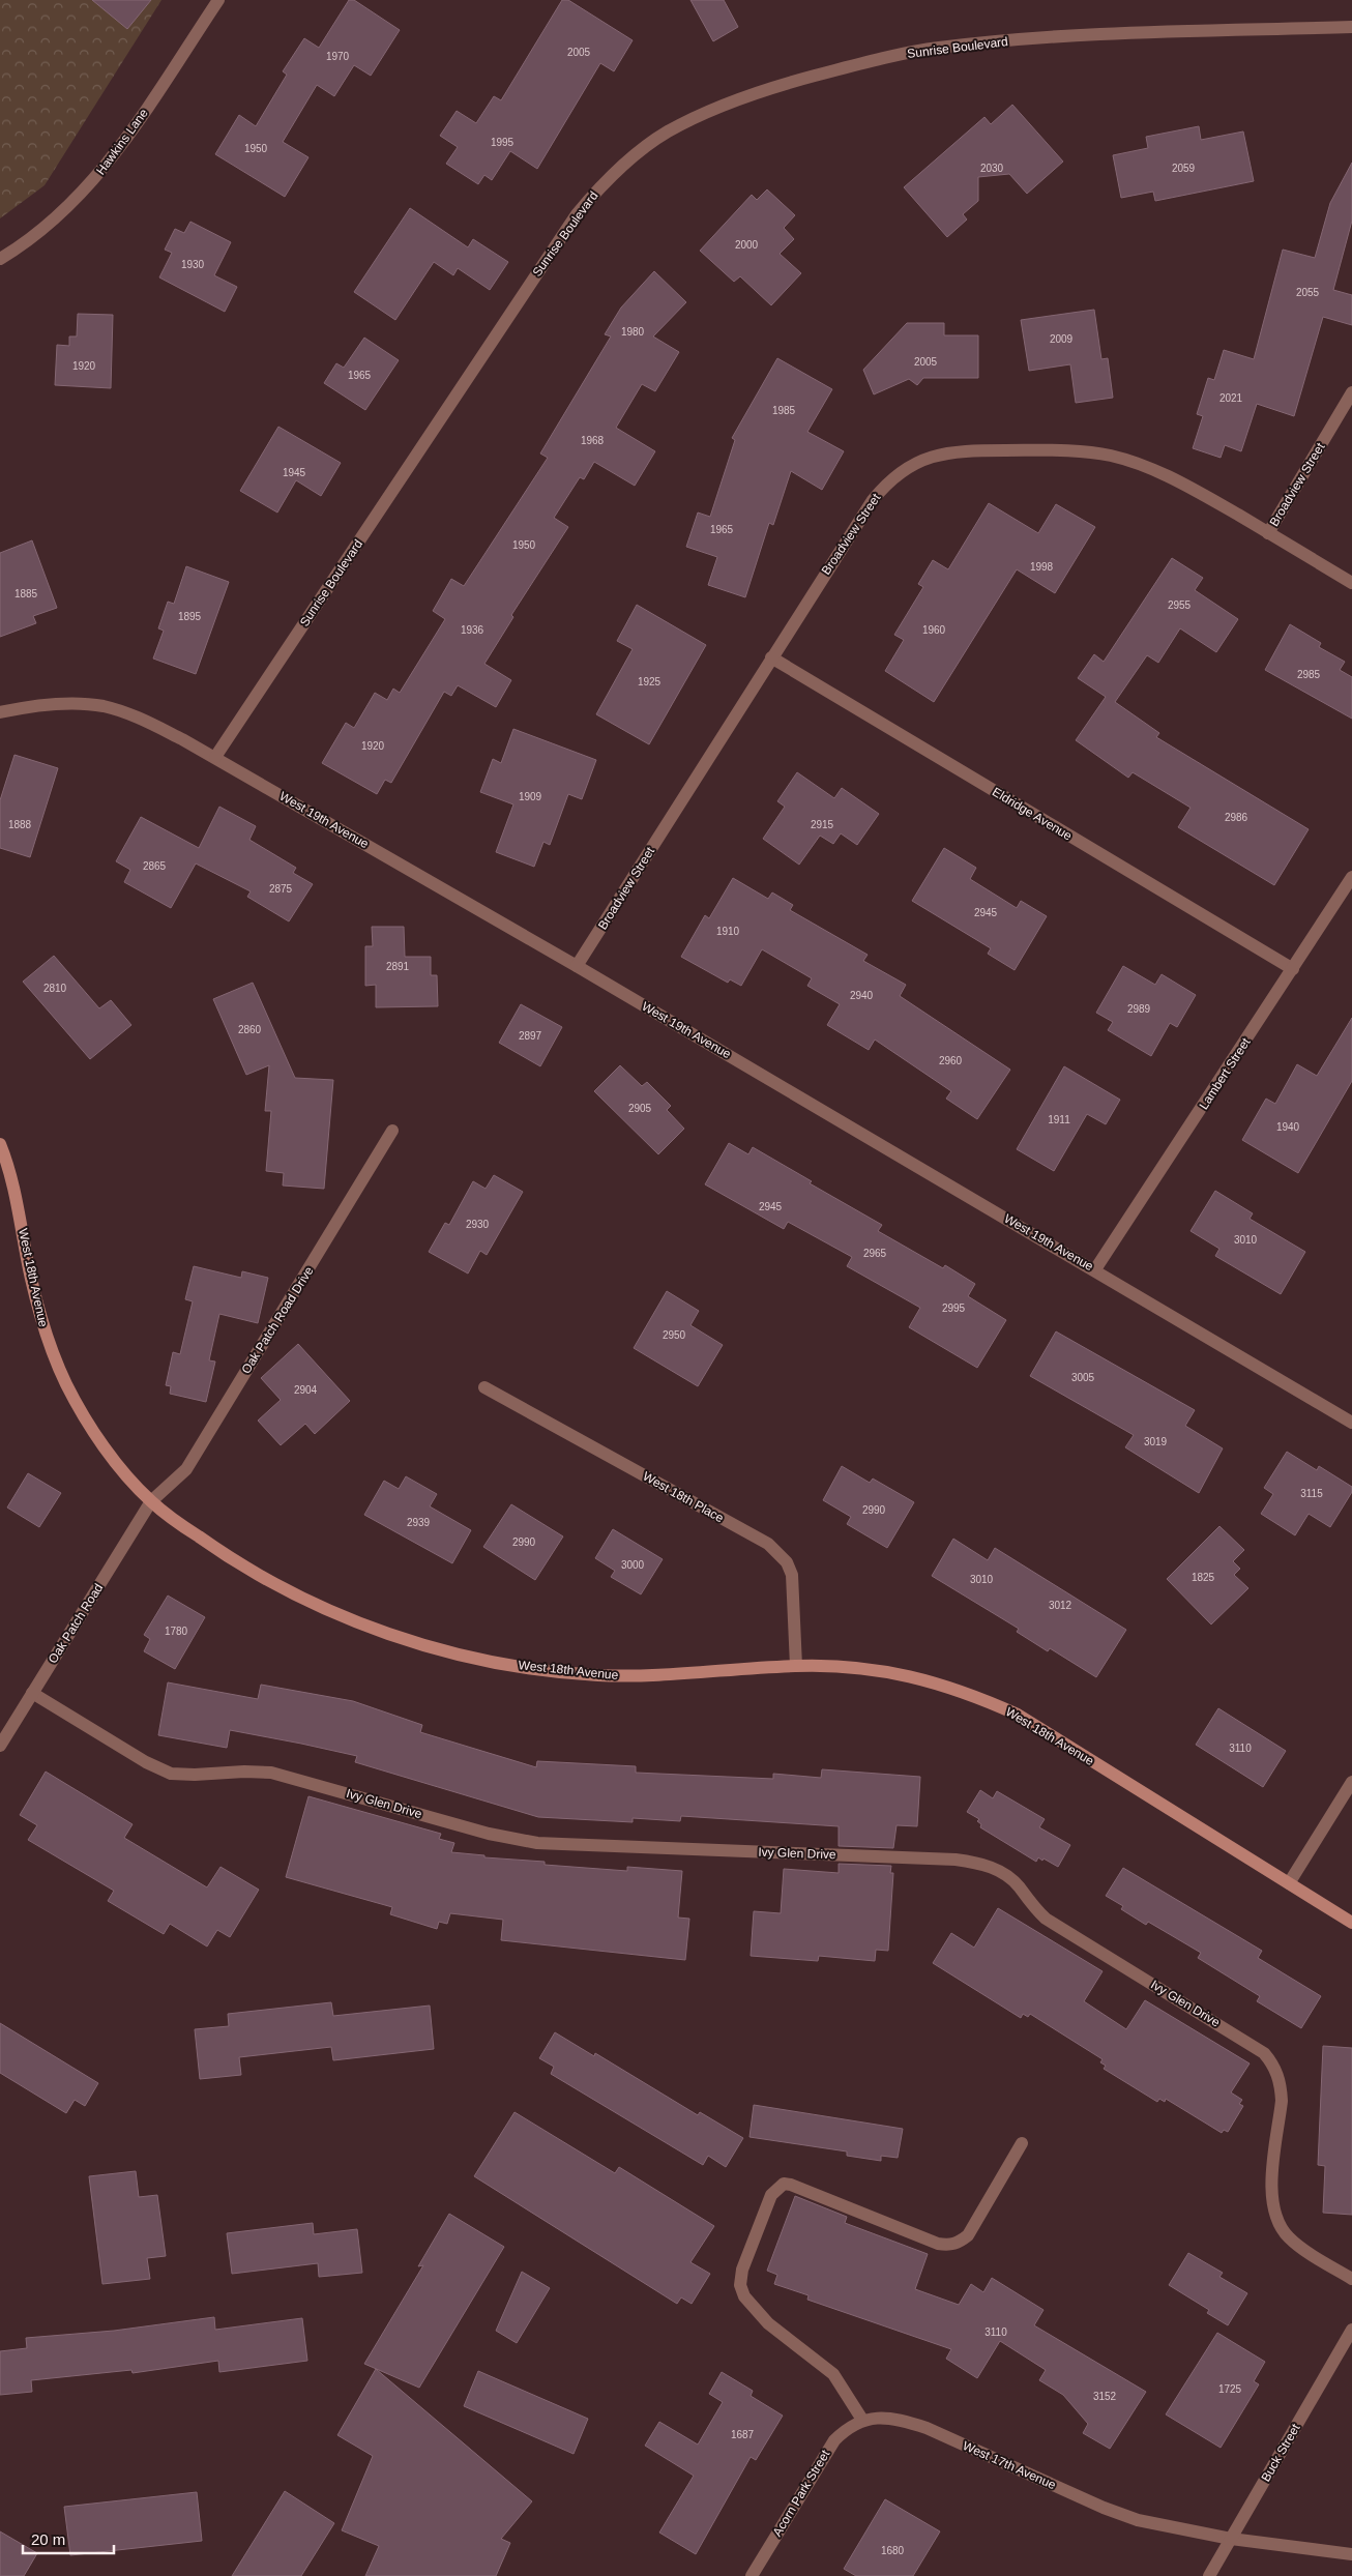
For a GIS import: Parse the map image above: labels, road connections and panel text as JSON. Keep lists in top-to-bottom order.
{
  "streets": {
    "main road": ["West 18th Avenue"],
    "street": [
      "Sunrise Boulevard",
      "Hawkins Lane",
      "Broadview Street",
      "Eldridge Avenue",
      "West 19th Avenue",
      "Lambert Street",
      "Oak Patch Road Drive",
      "West 18th Place",
      "Oak Patch Road",
      "Ivy Glen Drive",
      "Buck Street",
      "West 17th Avenue",
      "Acorn Park Street"
    ]
  },
  "crossings": [
    ["Sunrise Boulevard", "West 19th Avenue"],
    ["Broadview Street", "Eldridge Avenue"],
    ["Broadview Street", "West 19th Avenue"],
    ["Eldridge Avenue", "Lambert Street"],
    ["West 19th Avenue", "Lambert Street"],
    ["West 18th Avenue", "Oak Patch Road Drive"],
    ["West 18th Avenue", "West 18th Place"],
    ["West 18th Avenue", "Oak Patch Road"],
    ["Oak Patch Road Drive", "Oak Patch Road"],
    ["Oak Patch Road", "Ivy Glen Drive"],
    ["Buck Street", "West 17th Avenue"],
    ["West 17th Avenue", "Acorn Park Street"]
  ],
  "house_numbers": [
    "2005",
    "1970",
    "1995",
    "1950",
    "2030",
    "2059",
    "2000",
    "1930",
    "2055",
    "1980",
    "2009",
    "2005",
    "1920",
    "1965",
    "2021",
    "1985",
    "1968",
    "1945",
    "1965",
    "1950",
    "1998",
    "1885",
    "2955",
    "1895",
    "1936",
    "1960",
    "2985",
    "1925",
    "1920",
    "1909",
    "2986",
    "1888",
    "2915",
    "2865",
    "2875",
    "2945",
    "1910",
    "2891",
    "2810",
    "2940",
    "2989",
    "2860",
    "2897",
    "2960",
    "2905",
    "1911",
    "1940",
    "2945",
    "2930",
    "3010",
    "2965",
    "2995",
    "2950",
    "3005",
    "2904",
    "3019",
    "3115",
    "2990",
    "2939",
    "2990",
    "3000",
    "1825",
    "3010",
    "3012",
    "1780",
    "3110",
    "3110",
    "1725",
    "3152",
    "1687",
    "1680"
  ],
  "scale_bar": "20 m"
}
